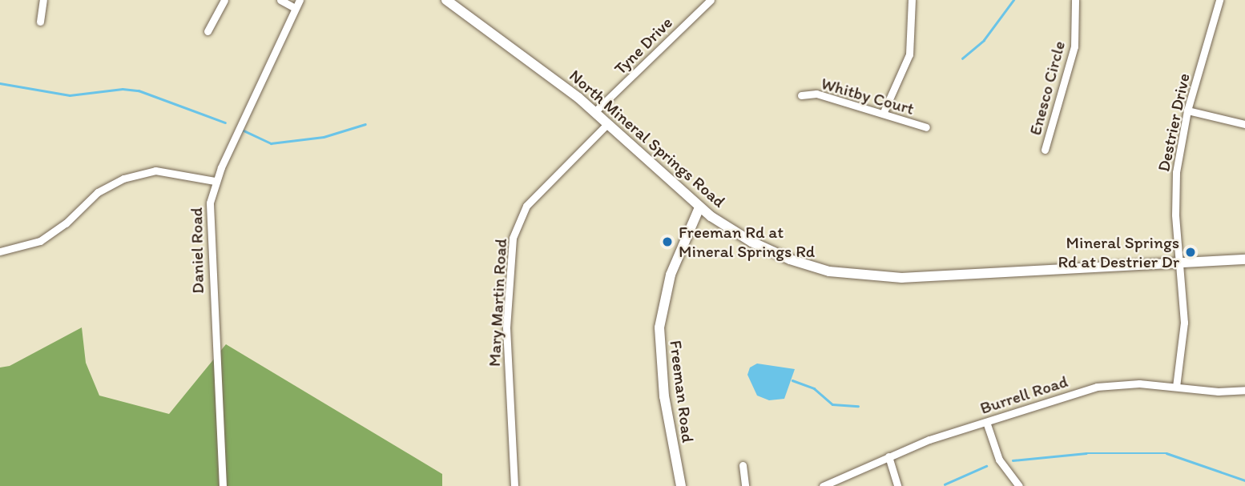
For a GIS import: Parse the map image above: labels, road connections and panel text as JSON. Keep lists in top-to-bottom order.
{
  "streets": {
    "street": [
      "Tyne Drive",
      "Enesco Circle",
      "Whitby Court",
      "Destrier Drive",
      "North Mineral Springs Road",
      "Daniel Road",
      "Mary Martin Road",
      "Freeman Road",
      "Burrell Road"
    ]
  },
  "crossings": [
    ["Tyne Drive", "North Mineral Springs Road"],
    ["Destrier Drive", "North Mineral Springs Road"],
    ["Destrier Drive", "Burrell Road"],
    ["North Mineral Springs Road", "Mary Martin Road"],
    ["North Mineral Springs Road", "Freeman Road"]
  ],
  "places": ["Freeman Rd at Mineral Springs Rd", "Mineral Springs Rd at Destrier Dr"]
}
